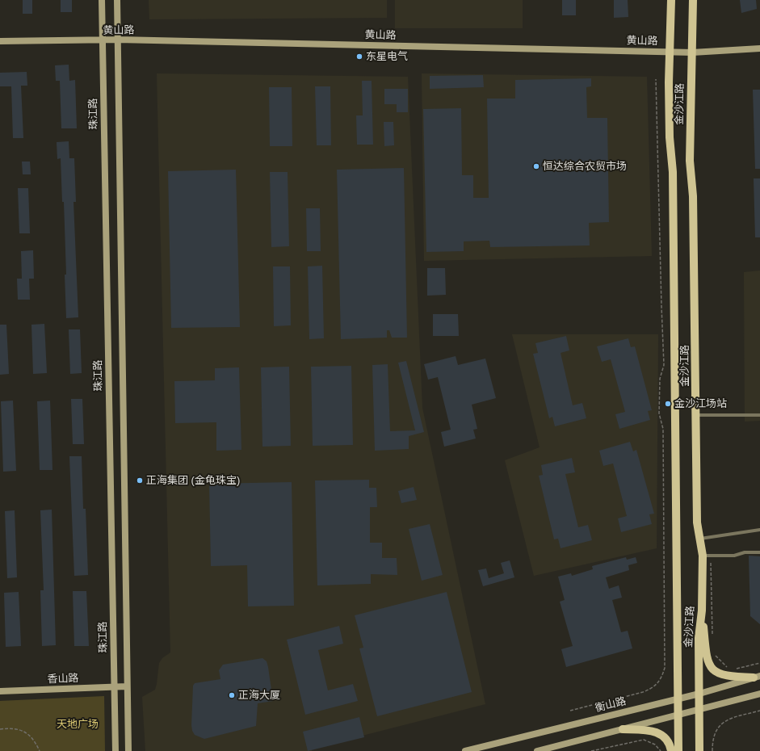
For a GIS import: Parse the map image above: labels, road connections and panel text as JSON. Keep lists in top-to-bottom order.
{
  "streets": {
    "main road": [
      "黄山路",
      "金沙江路",
      "珠江路",
      "香山路",
      "衡山路"
    ]
  },
  "crossings": [
    ["黄山路", "金沙江路"],
    ["黄山路", "珠江路"],
    ["金沙江路", "衡山路"],
    ["珠江路", "香山路"]
  ],
  "parks": ["天地广场"],
  "places": [
    "东星电气",
    "恒达综合农贸市场",
    "金沙江场站",
    "正海集团 (金龟珠宝)",
    "正海大厦"
  ]
}
